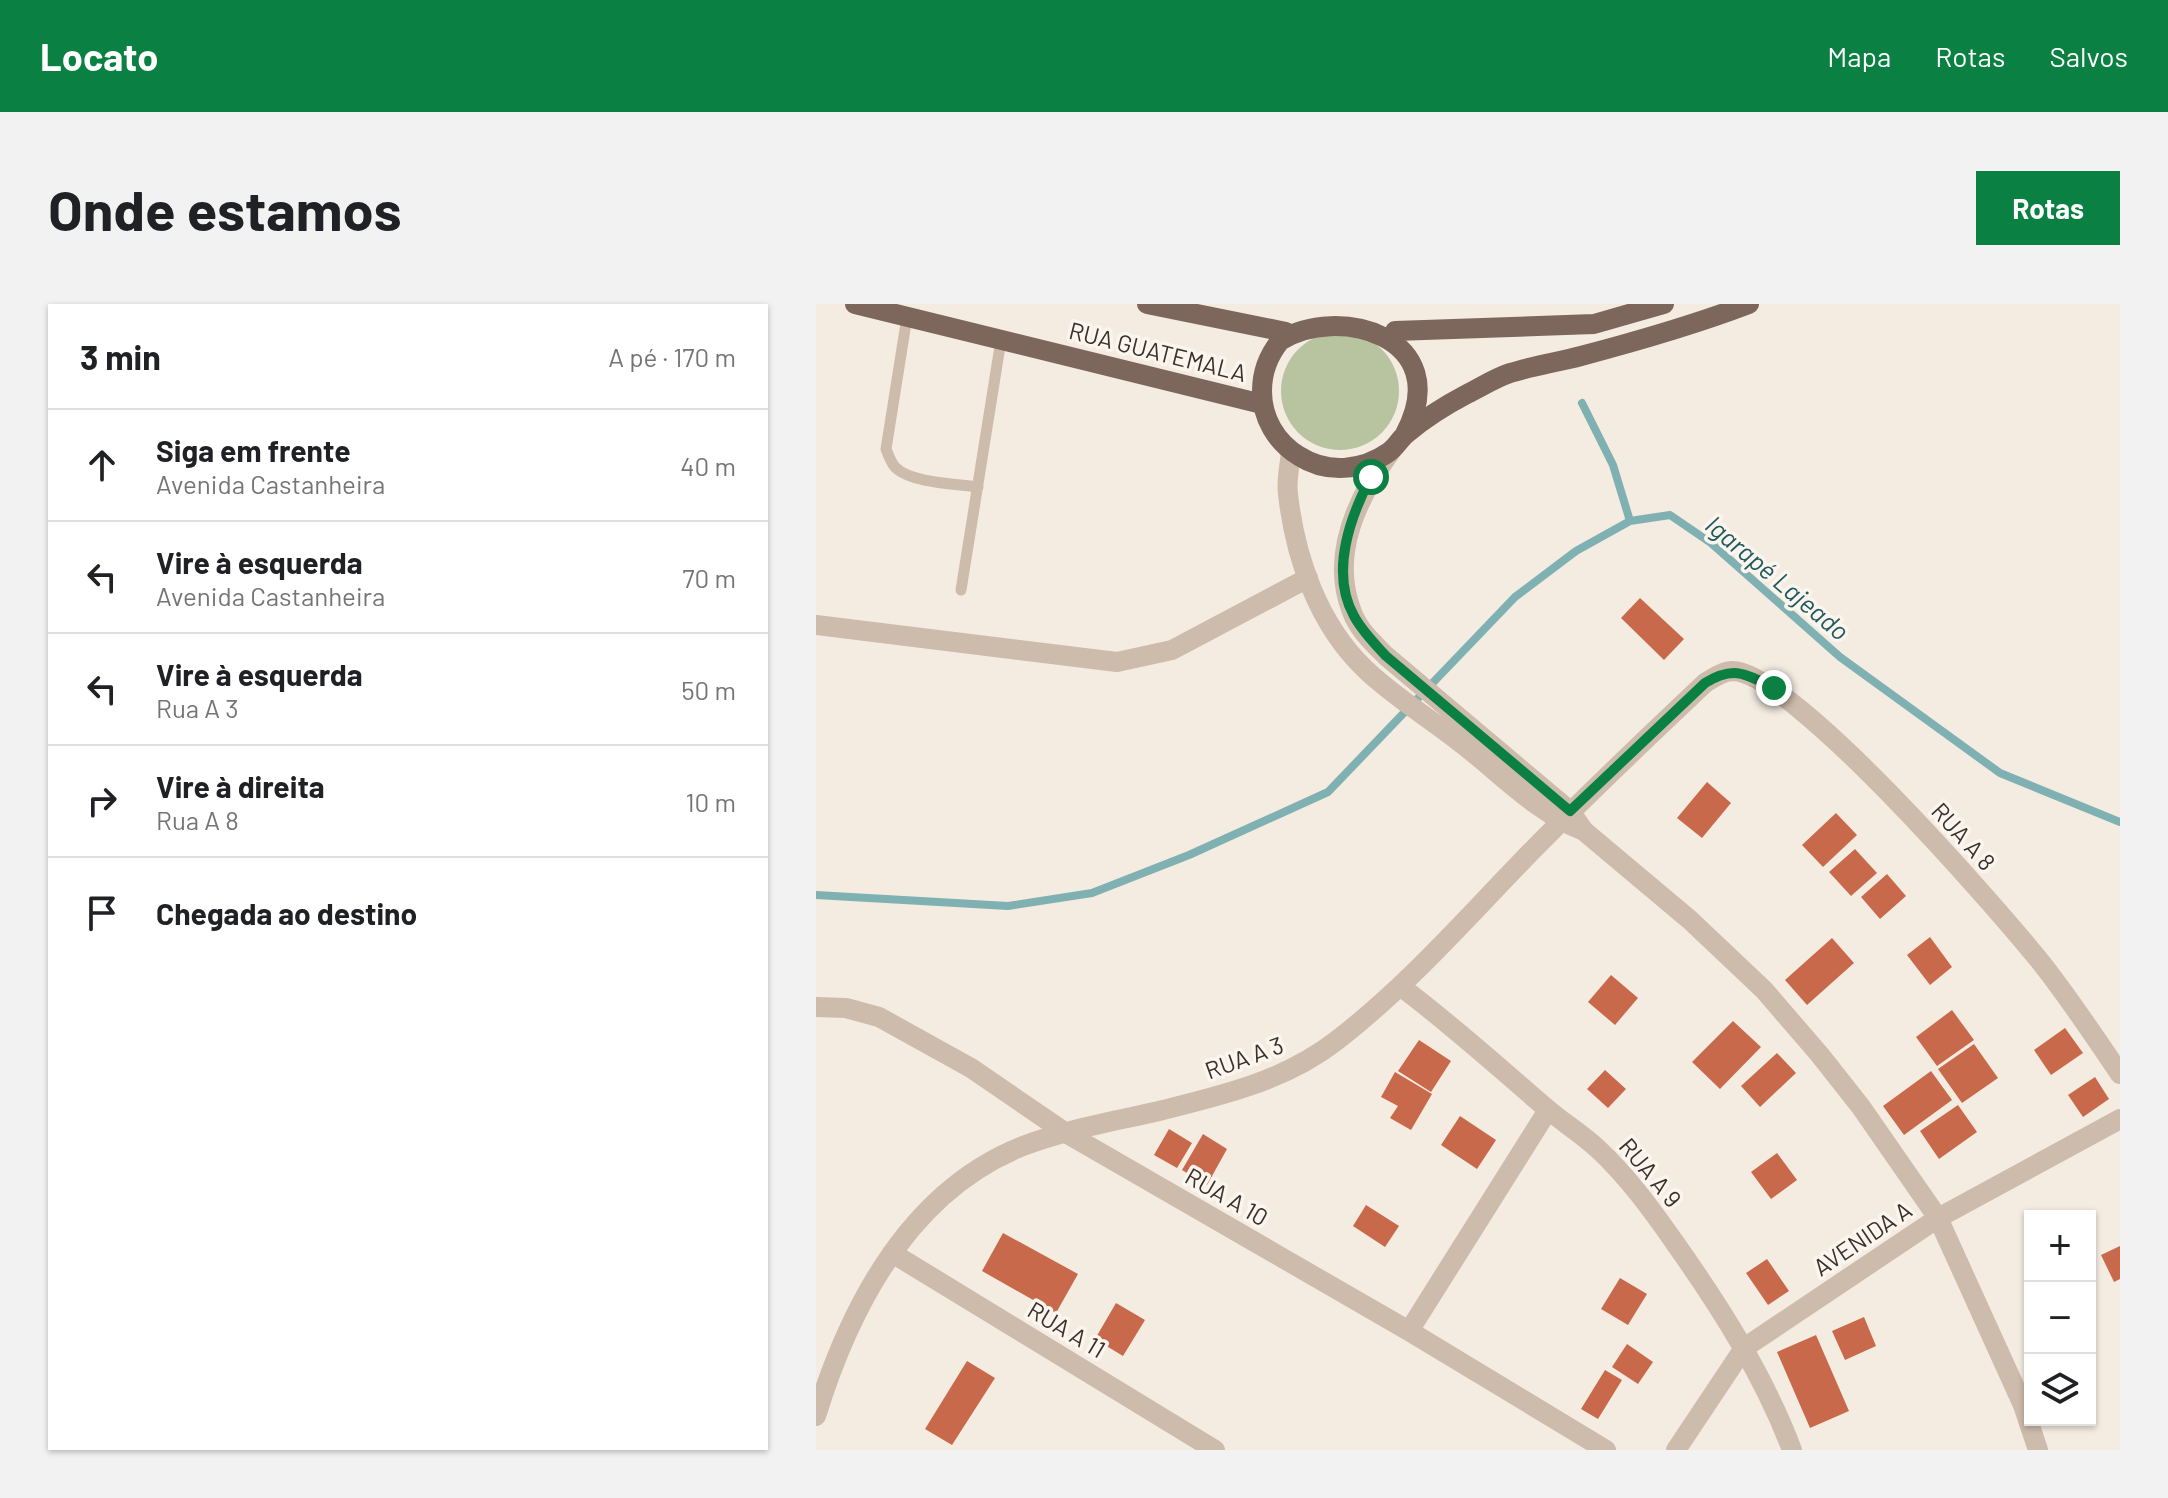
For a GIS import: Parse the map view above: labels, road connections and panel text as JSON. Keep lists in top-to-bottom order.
{
  "streets": {
    "main road": ["RUA GUATEMALA"],
    "street": [
      "RUA A 8",
      "RUA A 3",
      "RUA A 9",
      "RUA A 10",
      "AVENIDA A",
      "RUA A 11"
    ]
  },
  "crossings": [
    ["RUA A 8", "RUA A 3"],
    ["RUA A 3", "RUA A 9"],
    ["RUA A 3", "RUA A 10"],
    ["RUA A 3", "RUA A 11"],
    ["RUA A 9", "AVENIDA A"]
  ],
  "water": ["Igarapé Lajeado"],
  "page": {
    "header": "Locato",
    "nav": ["Mapa", "Rotas", "Salvos"],
    "buttons": "Rotas",
    "title": "Onde estamos",
    "heading": ["3 min", "A pé · 170 m"],
    "list": [
      ["Siga em frente", "Avenida Castanheira", "40 m"],
      ["Vire à esquerda", "Avenida Castanheira", "70 m"],
      ["Vire à esquerda", "Rua A 3", "50 m"],
      ["Vire à direita", "Rua A 8", "10 m"],
      "Chegada ao destino"
    ],
    "map_buttons": ["+", "−"]
  }
}
